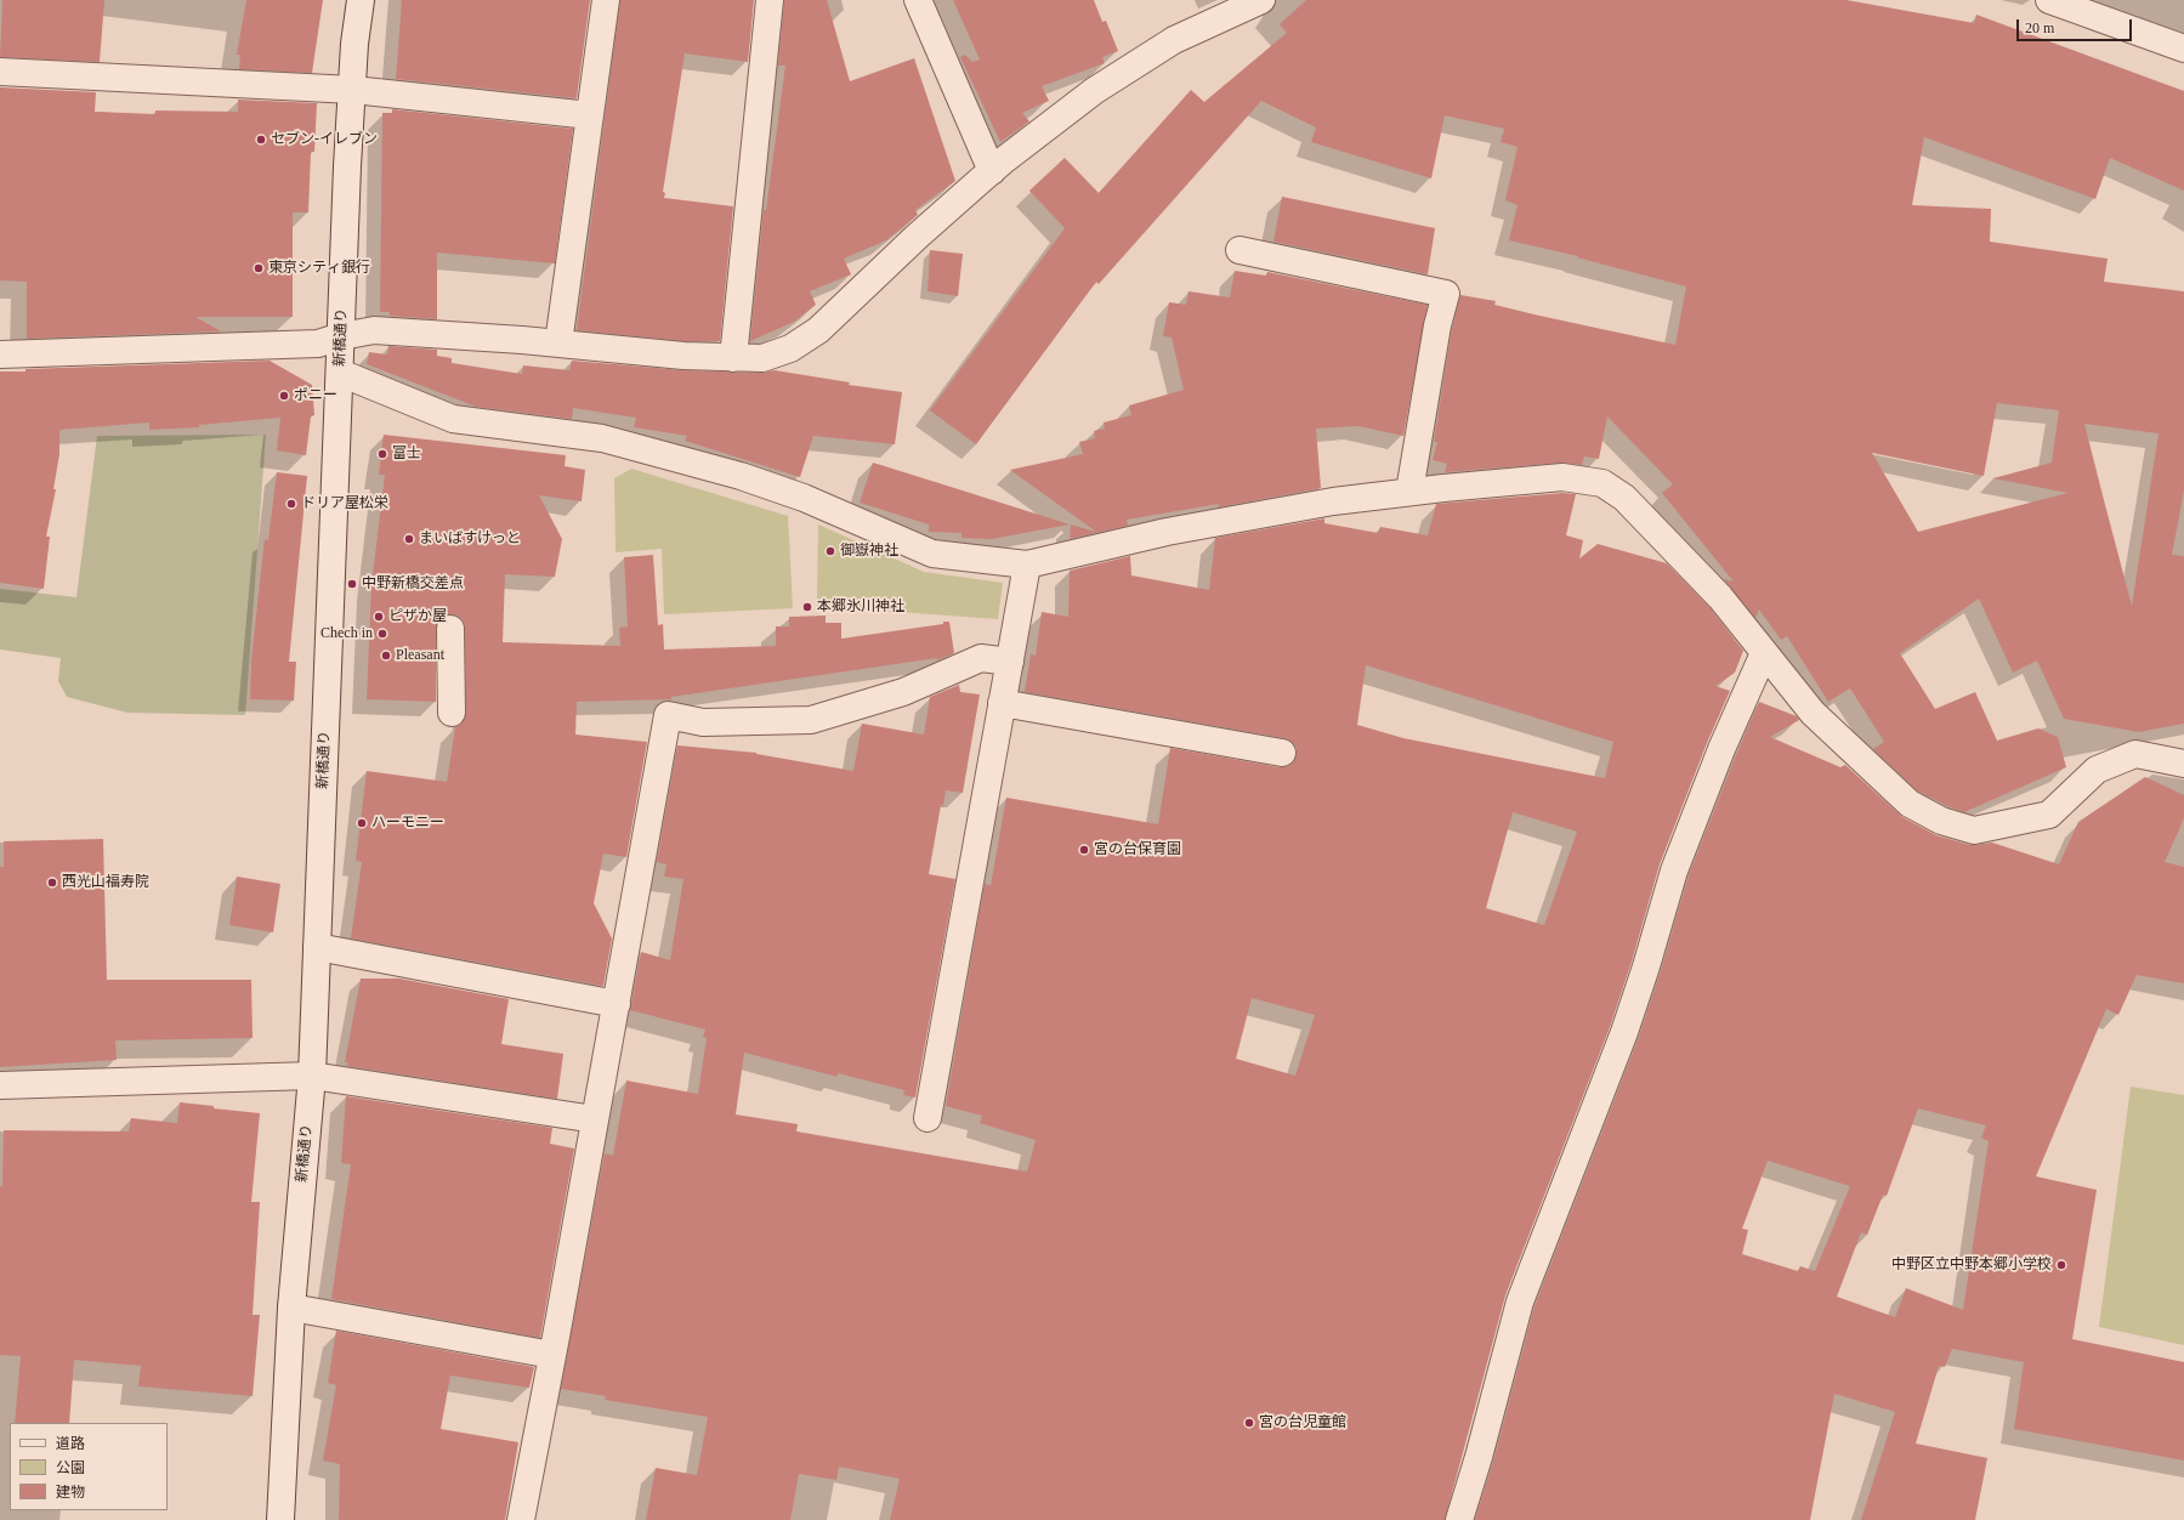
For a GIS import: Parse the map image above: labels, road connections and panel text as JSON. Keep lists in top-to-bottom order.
{
  "streets": {
    "street": ["新橋通り"]
  },
  "places": [
    "セブン-イレブン",
    "東京シティ銀行",
    "ポニー",
    "富士",
    "ドリア屋松栄",
    "まいばすけっと",
    "御嶽神社",
    "中野新橋交差点",
    "本郷氷川神社",
    "ピザか屋",
    "Chech in",
    "Pleasant",
    "ハーモニー",
    "宮の台保育園",
    "西光山福寿院",
    "中野区立中野本郷小学校",
    "宮の台児童館"
  ],
  "legend": ["道路", "公園", "建物"],
  "scale_bar": "20 m"
}
